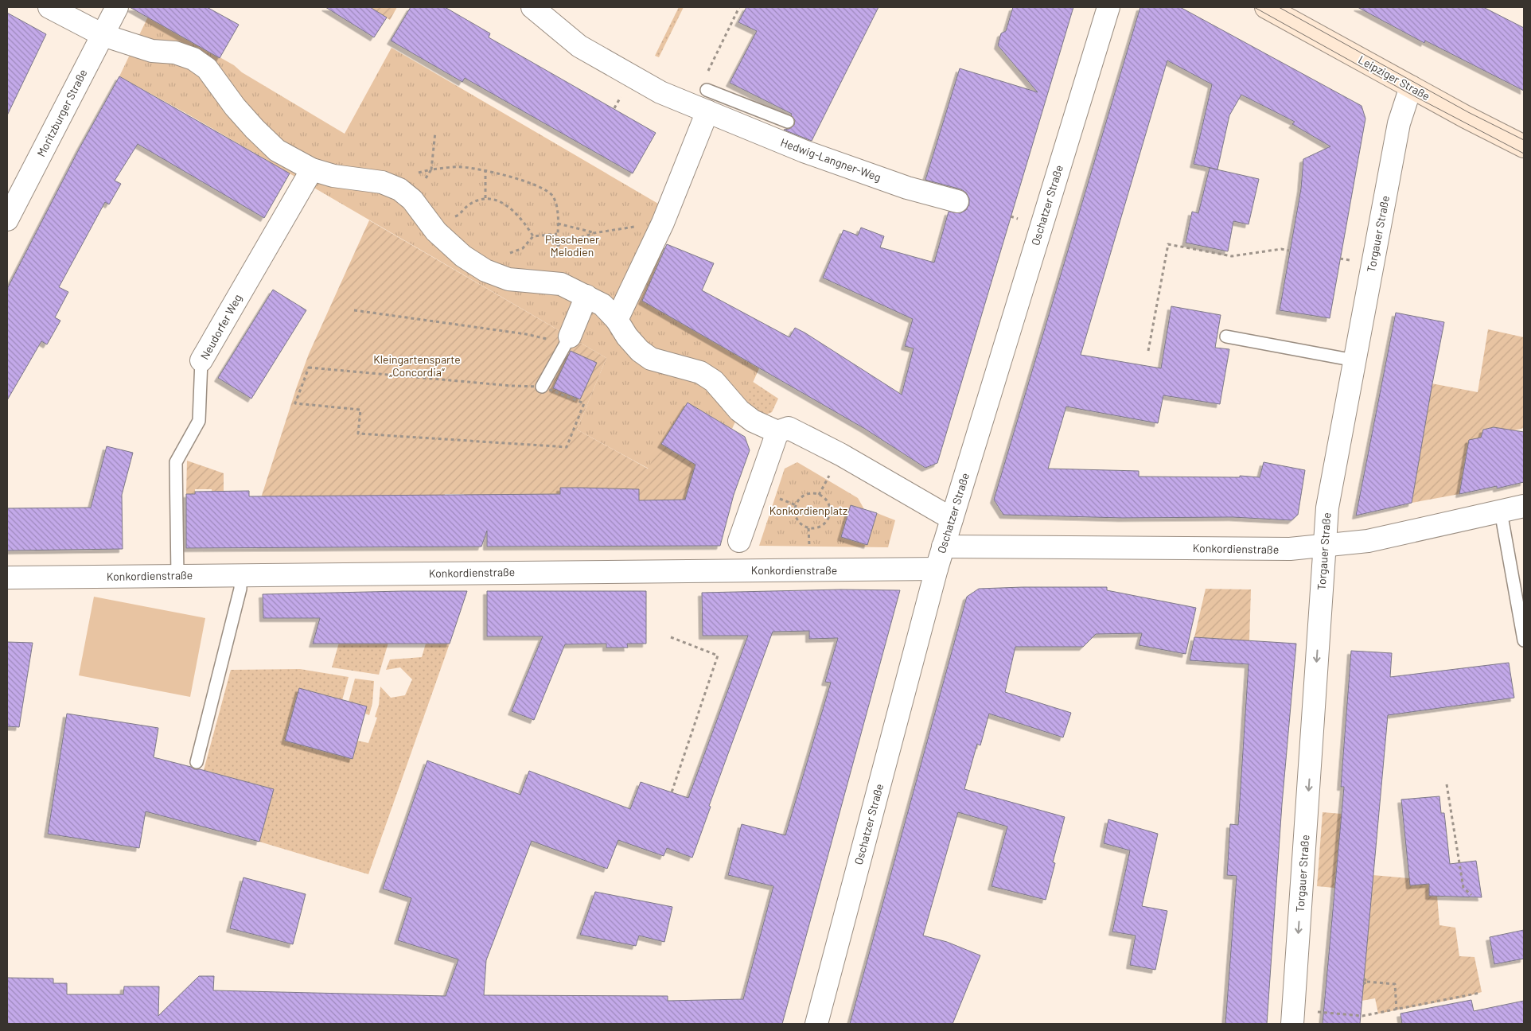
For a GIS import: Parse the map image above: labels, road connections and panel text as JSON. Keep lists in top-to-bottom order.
{
  "streets": {
    "main road": ["Leipziger Straße"],
    "street": [
      "Moritzburger Straße",
      "Hedwig-Langner-Weg",
      "Oschatzer Straße",
      "Torgauer Straße",
      "Neudorfer Weg",
      "Konkordienstraße"
    ]
  },
  "crossings": [
    ["Leipziger Straße", "Torgauer Straße"],
    ["Oschatzer Straße", "Konkordienstraße"],
    ["Torgauer Straße", "Konkordienstraße"],
    ["Neudorfer Weg", "Konkordienstraße"]
  ],
  "one_way": ["Torgauer Straße"],
  "parks": ["Pieschener Melodien", "Kleingartensparte „Concordia“", "Konkordienplatz"]
}
